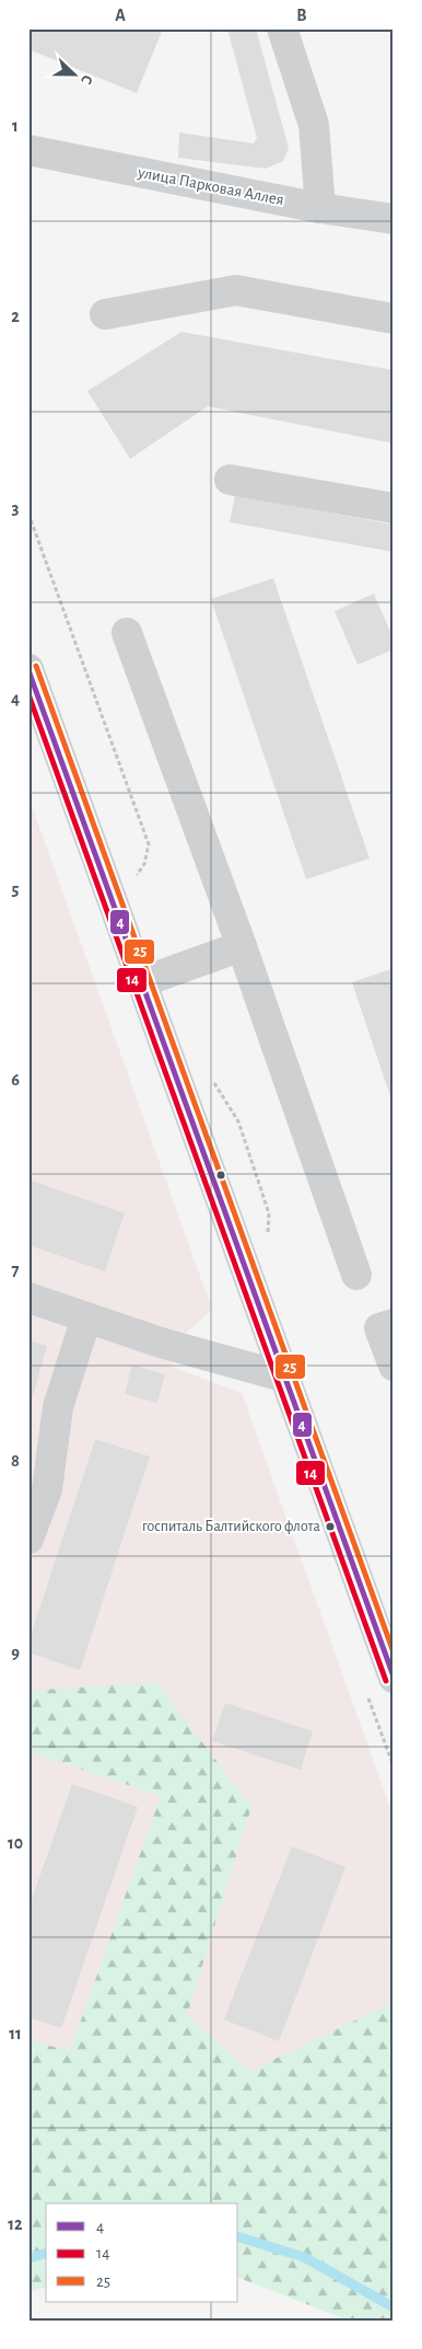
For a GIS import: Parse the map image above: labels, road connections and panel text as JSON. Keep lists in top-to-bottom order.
{
  "streets": {
    "street": ["улица Парковая Аллея"]
  },
  "places": ["госпиталь Балтийского флота"],
  "lines": ["transit line 25", "transit line 4", "transit line 14"],
  "legend": ["4", "14", "25"],
  "north": "right",
  "grid": {
    "columns": ["A", "B"],
    "rows": [
      "1",
      "2",
      "3",
      "4",
      "5",
      "6",
      "7",
      "8",
      "9",
      "10",
      "11",
      "12"
    ]
  }
}
